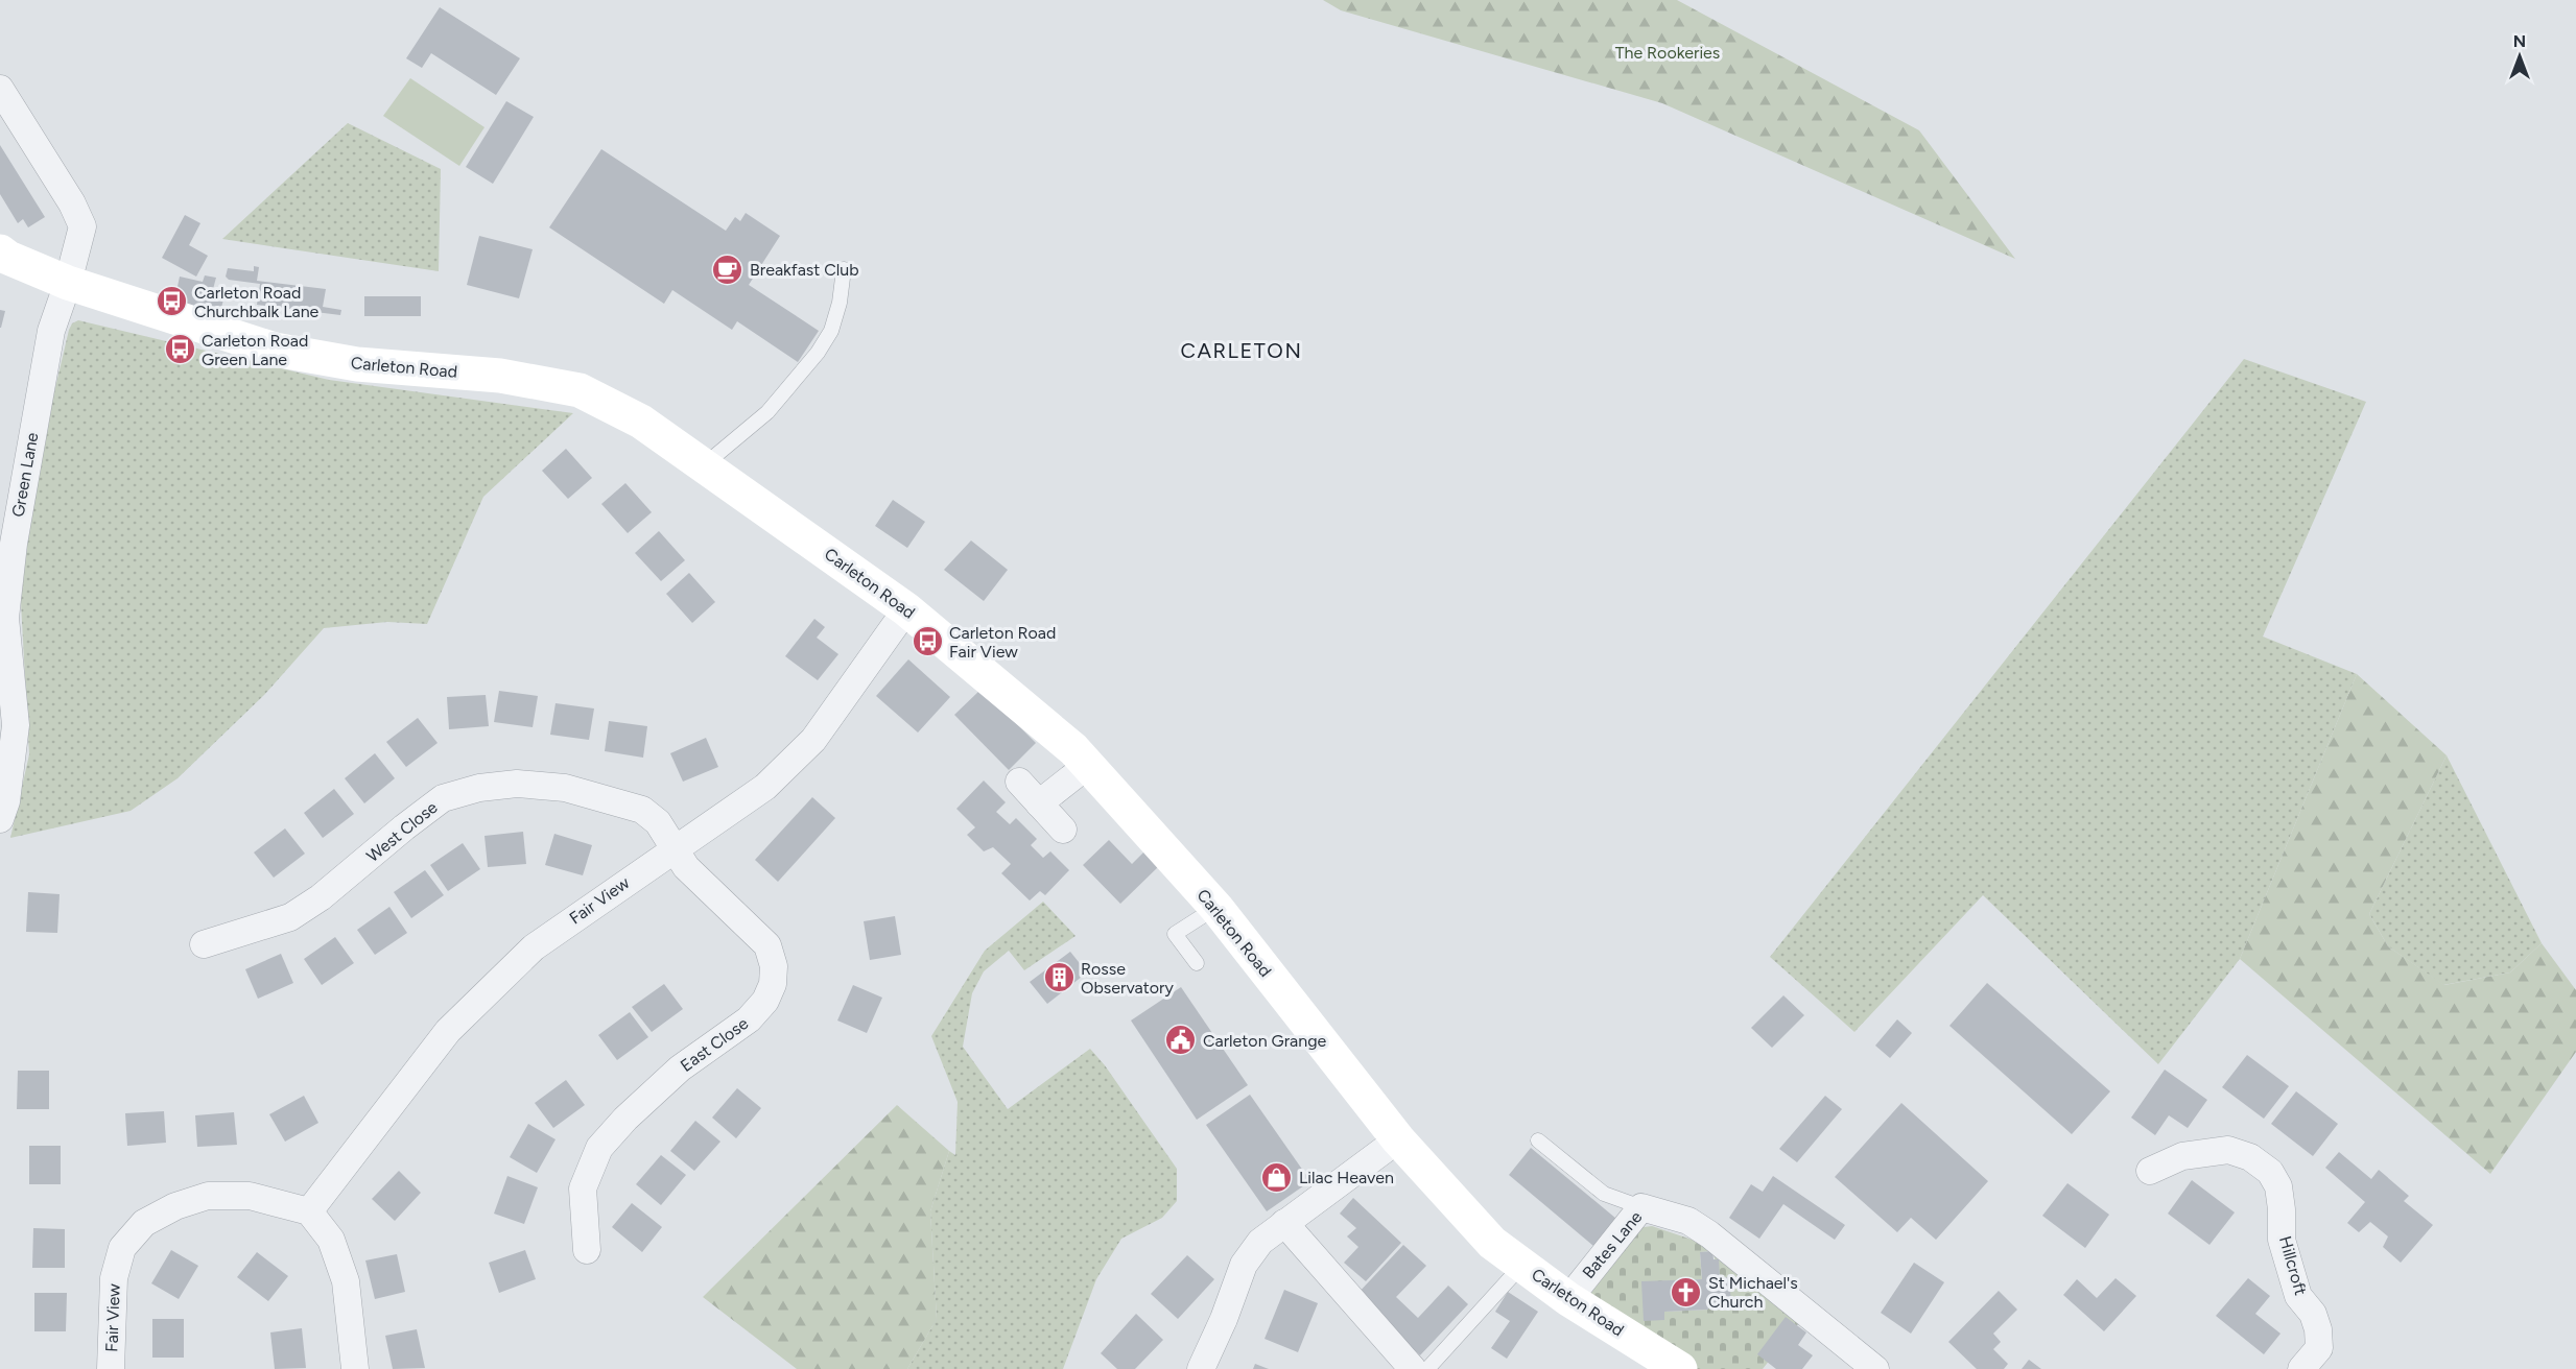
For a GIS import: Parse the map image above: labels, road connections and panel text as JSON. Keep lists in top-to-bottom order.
{
  "streets": {
    "street": [
      "Carleton Road",
      "Green Lane",
      "West Close",
      "Fair View",
      "East Close",
      "Bates Lane",
      "Hillcroft"
    ]
  },
  "crossings": [
    ["Carleton Road", "Green Lane"],
    ["Carleton Road", "Fair View"],
    ["Carleton Road", "Bates Lane"],
    ["West Close", "Fair View"],
    ["West Close", "East Close"],
    ["Fair View", "East Close"]
  ],
  "districts": ["CARLETON"],
  "parks": ["The Rookeries"],
  "places": {
    "cafe": ["Breakfast Club"],
    "bus stop": ["Carleton Road Churchbalk Lane", "Carleton Road Green Lane", "Carleton Road Fair View"],
    "building": ["Rosse Observatory"],
    "public building": ["Carleton Grange"],
    "shop": ["Lilac Heaven"],
    "church": ["St Michael's Church"]
  },
  "north": "top"
}
